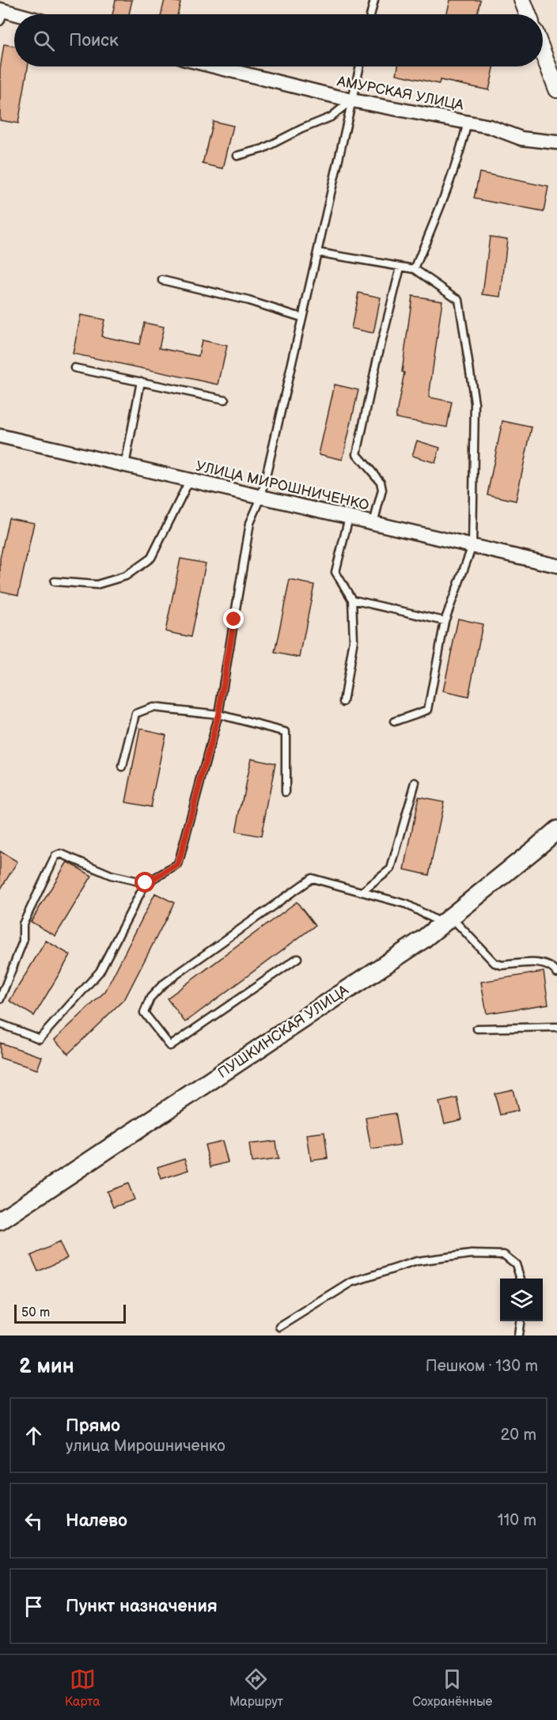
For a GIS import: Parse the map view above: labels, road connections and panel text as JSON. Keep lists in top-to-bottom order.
{
  "streets": {
    "main road": ["ПУШКИНСКАЯ УЛИЦА"],
    "street": ["АМУРСКАЯ УЛИЦА", "УЛИЦА МИРОШНИЧЕНКО"]
  },
  "scale_bar": "50 m",
  "page": {
    "search": "Поиск",
    "scale": "50 m",
    "heading": ["2 мин", "Пешком · 130 m"],
    "list": [
      ["Прямо", "улица Мирошниченко", "20 m"],
      ["Налево", "110 m"],
      "Пункт назначения"
    ],
    "nav": ["Карта", "Маршрут", "Сохранённые"]
  }
}
